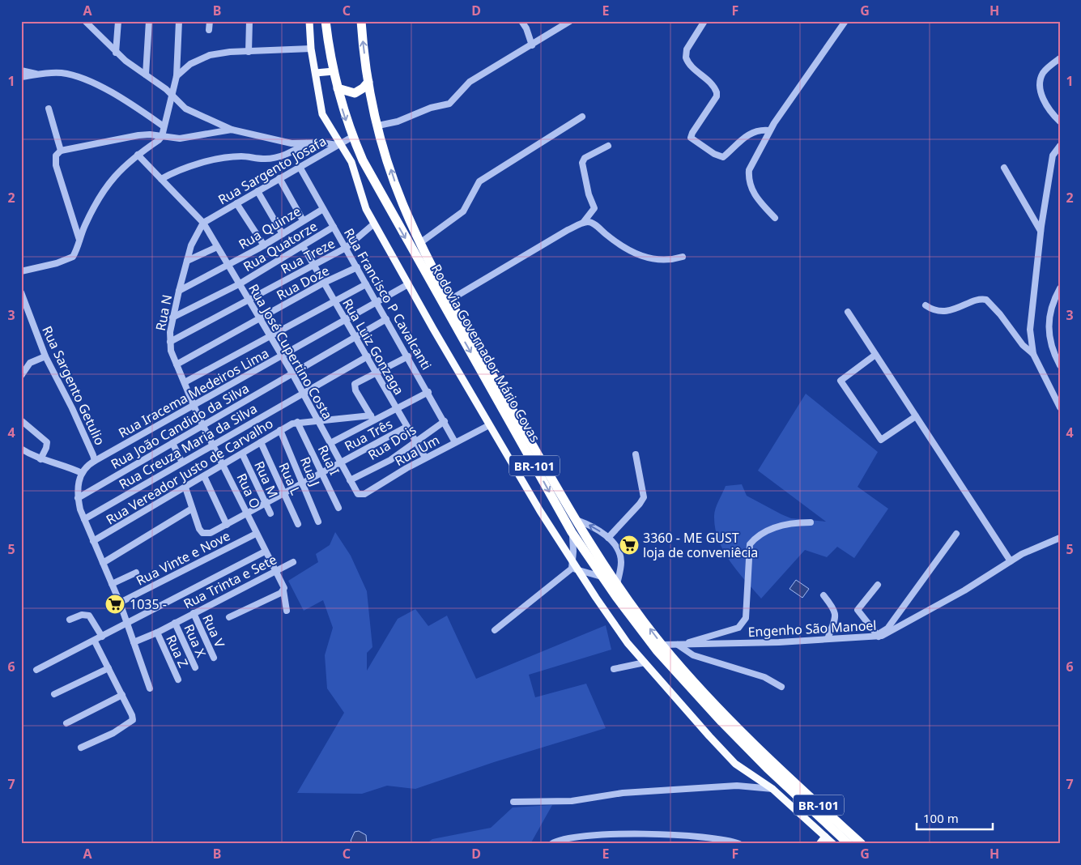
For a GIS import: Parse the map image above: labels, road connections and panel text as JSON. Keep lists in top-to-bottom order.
{
  "streets": {
    "highway": ["Rodovia Governador Mário Covas", "BR-101"],
    "street": [
      "Rua Sargento Josafa",
      "Rua Quinze",
      "Rua Quatorze",
      "Rua Treze",
      "Rua Doze",
      "Rua Francisco P Cavalcanti",
      "Rua N",
      "Rua Luiz Gonzaga",
      "Rua José Cupertino Costa",
      "Rua Sargento Getulio",
      "Rua Iracema Medeiros Lima",
      "Rua João Candido da Silva",
      "Rua Três",
      "Rua Dois",
      "Rua Creuza Maria da Silva",
      "Rua Um",
      "Rua I",
      "Rua Vereador Justo de Carvalho",
      "Rua J",
      "Rua L",
      "Rua M",
      "Rua O",
      "Rua Vinte e Nove",
      "Rua Trinta e Sete",
      "Engenho São Manoel",
      "Rua V",
      "Rua X",
      "Rua Z"
    ]
  },
  "crossings": [
    ["Rua Sargento Josafa", "Rua Francisco P Cavalcanti"],
    ["Rua Sargento Josafa", "Rua N"],
    ["Rua Sargento Josafa", "Rua José Cupertino Costa"],
    ["Rua Sargento Josafa", "Rodovia Governador Mário Covas"],
    ["Rua Quinze", "Rua Francisco P Cavalcanti"],
    ["Rua Quinze", "Rua N"],
    ["Rua Quinze", "Rua José Cupertino Costa"],
    ["Rua Quatorze", "Rua Francisco P Cavalcanti"],
    ["Rua Quatorze", "Rua N"],
    ["Rua Quatorze", "Rua Luiz Gonzaga"],
    ["Rua Quatorze", "Rua José Cupertino Costa"],
    ["Rua Treze", "Rua Francisco P Cavalcanti"],
    ["Rua Treze", "Rua N"],
    ["Rua Treze", "Rua Luiz Gonzaga"],
    ["Rua Treze", "Rua José Cupertino Costa"],
    ["Rua Doze", "Rua Francisco P Cavalcanti"],
    ["Rua Doze", "Rua N"],
    ["Rua Doze", "Rua Luiz Gonzaga"],
    ["Rua Doze", "Rua José Cupertino Costa"],
    ["Rua Francisco P Cavalcanti", "Rua Iracema Medeiros Lima"],
    ["Rua Francisco P Cavalcanti", "Rua João Candido da Silva"],
    ["Rua Francisco P Cavalcanti", "Rua Dois"],
    ["Rua Francisco P Cavalcanti", "Rua Um"],
    ["Rua N", "Rua José Cupertino Costa"],
    ["Rua N", "Rua Iracema Medeiros Lima"],
    ["Rua N", "Rua O"],
    ["Rua Luiz Gonzaga", "Rua Iracema Medeiros Lima"],
    ["Rua Luiz Gonzaga", "Rua João Candido da Silva"],
    ["Rua Luiz Gonzaga", "Rua Três"],
    ["Rua Luiz Gonzaga", "Rua Dois"],
    ["Rua Luiz Gonzaga", "Rua Creuza Maria da Silva"],
    ["Rua Luiz Gonzaga", "Rua Um"],
    ["Rua José Cupertino Costa", "Rua Iracema Medeiros Lima"],
    ["Rua José Cupertino Costa", "Rua João Candido da Silva"],
    ["Rua José Cupertino Costa", "Rua Três"],
    ["Rua José Cupertino Costa", "Rua Dois"],
    ["Rua José Cupertino Costa", "Rua Creuza Maria da Silva"],
    ["Rua José Cupertino Costa", "Rua Um"],
    ["Rua José Cupertino Costa", "Rua Vinte e Nove"],
    ["Rodovia Governador Mário Covas", "Engenho São Manoel"],
    ["Rua Sargento Getulio", "Rua Iracema Medeiros Lima"],
    ["Rua Iracema Medeiros Lima", "Rua O"],
    ["Rua João Candido da Silva", "Rua O"],
    ["Rua Três", "Rua Vinte e Nove"],
    ["Rua Creuza Maria da Silva", "Rua O"],
    ["Rua I", "Rua Vereador Justo de Carvalho"],
    ["Rua I", "Rua Vinte e Nove"],
    ["Rua Vereador Justo de Carvalho", "Rua J"],
    ["Rua Vereador Justo de Carvalho", "Rua L"],
    ["Rua Vereador Justo de Carvalho", "Rua M"],
    ["Rua Vereador Justo de Carvalho", "Rua O"],
    ["Rua J", "Rua Vinte e Nove"],
    ["Rua L", "Rua Vinte e Nove"],
    ["Rua M", "Rua Vinte e Nove"],
    ["Rua O", "Rua Vinte e Nove"],
    ["Rua O", "Rua Trinta e Sete"],
    ["Rua Trinta e Sete", "Rua V"],
    ["Rua Trinta e Sete", "Rua X"],
    ["Rua Trinta e Sete", "Rua Z"]
  ],
  "places": {
    "supermarket": ["3360 - ME GUST loja de conveniêcia", "1035 -"]
  },
  "scale_bar": "100 m",
  "grid": {
    "columns": [
      "A",
      "B",
      "C",
      "D",
      "E",
      "F",
      "G",
      "H"
    ],
    "rows": [
      "1",
      "2",
      "3",
      "4",
      "5",
      "6",
      "7"
    ]
  }
}
